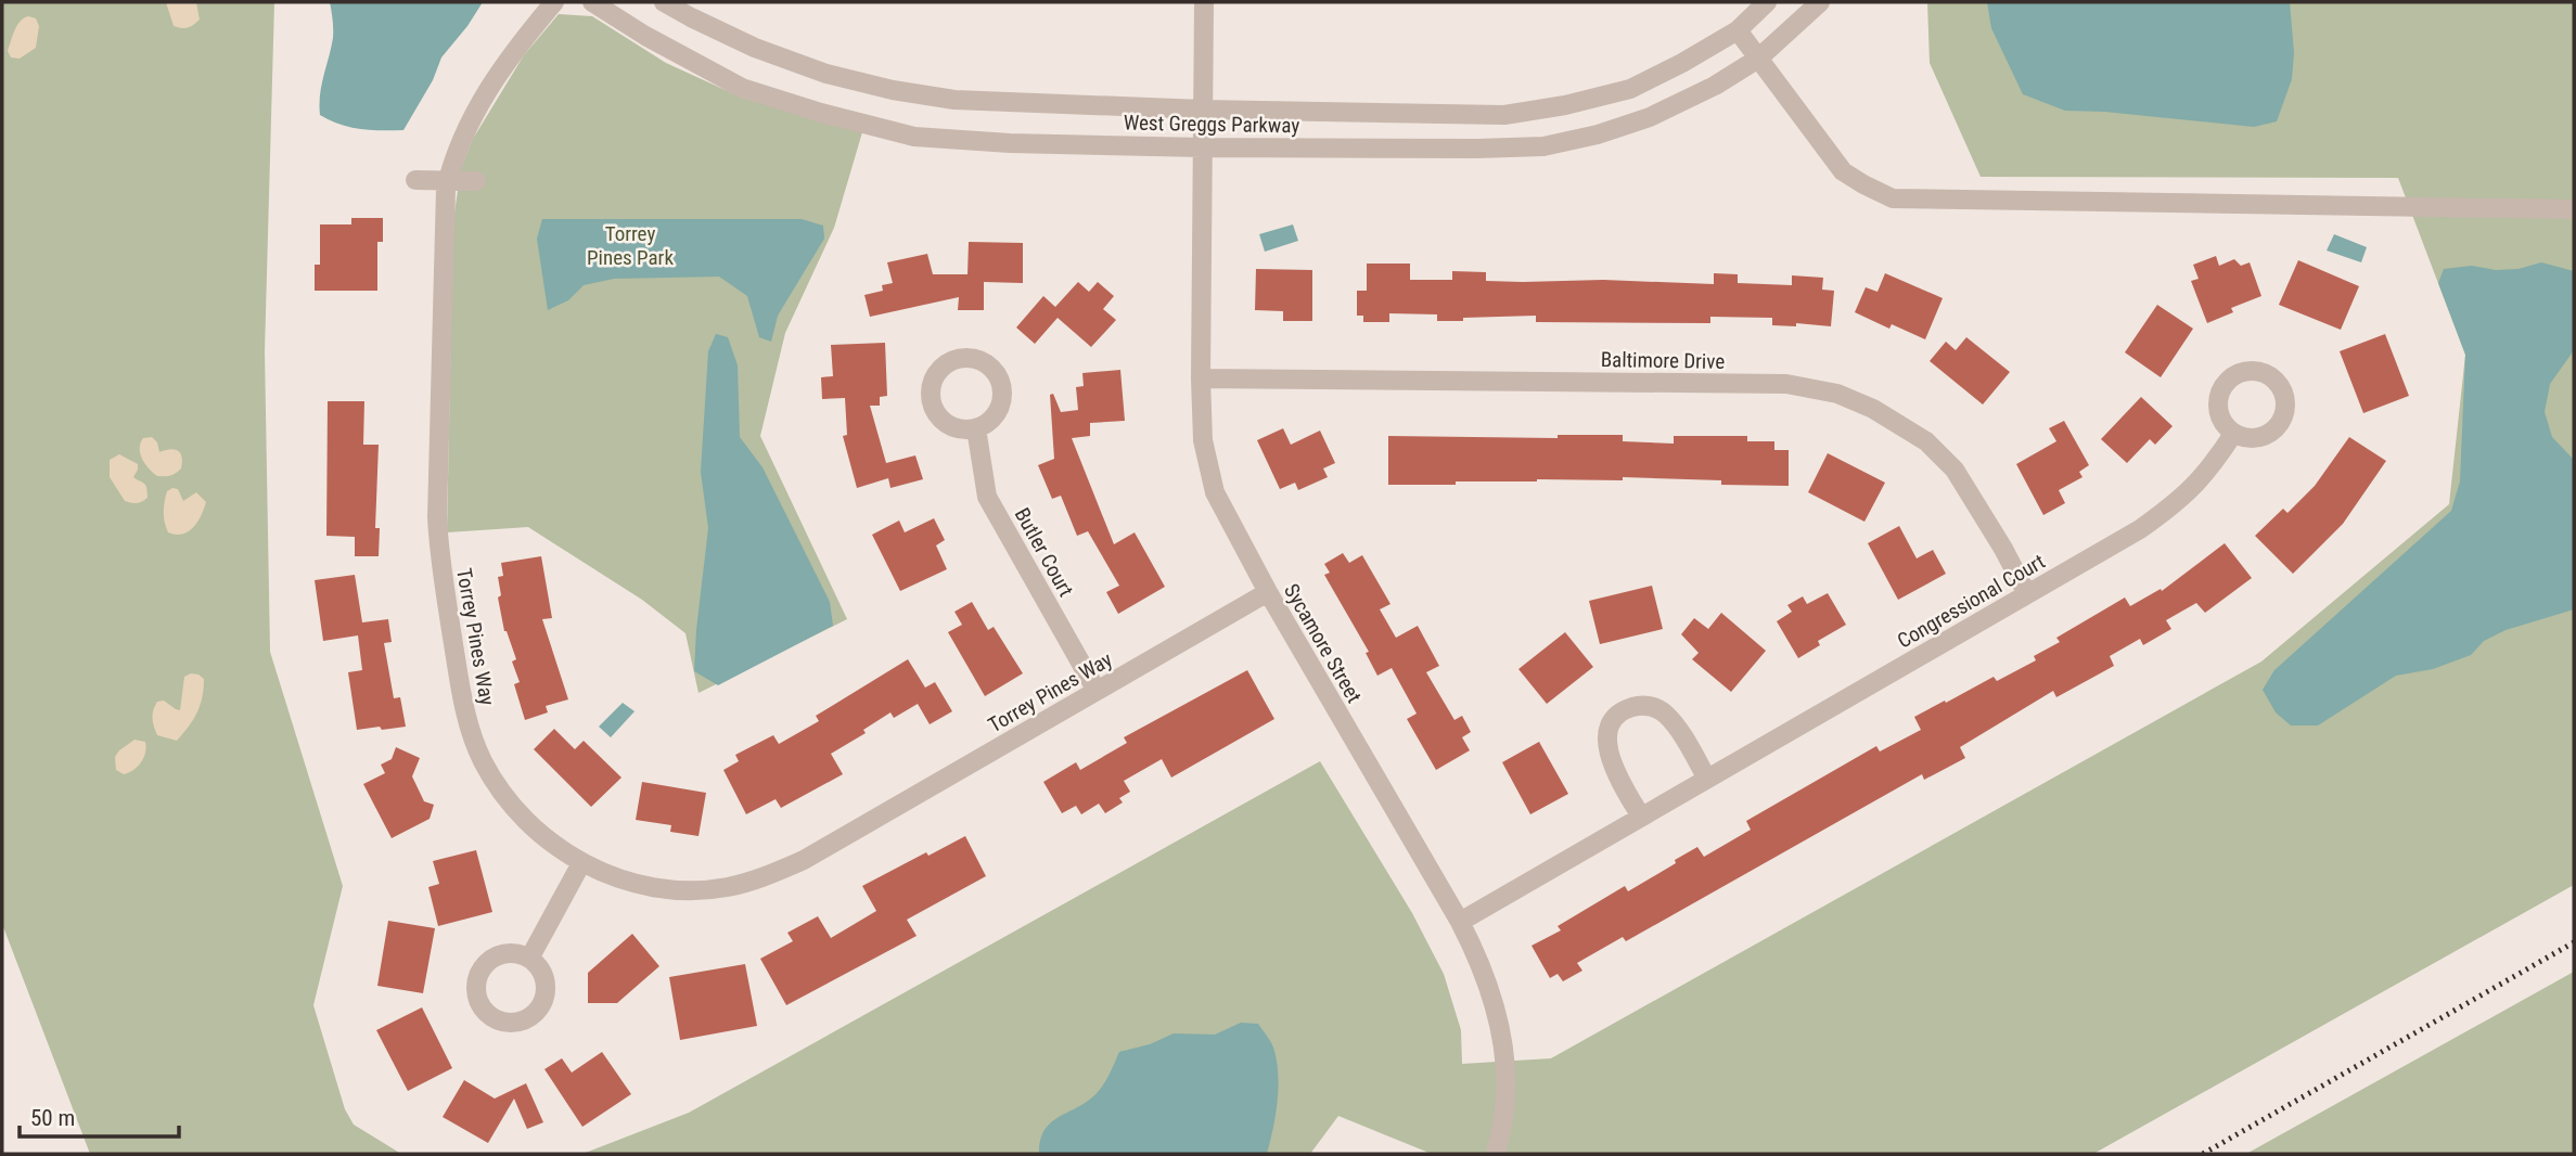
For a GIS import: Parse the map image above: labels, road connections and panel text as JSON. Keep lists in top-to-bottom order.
{
  "streets": {
    "street": [
      "West Greggs Parkway",
      "Baltimore Drive",
      "Butler Court",
      "Congressional Court",
      "Torrey Pines Way",
      "Sycamore Street"
    ]
  },
  "crossings": [
    ["West Greggs Parkway", "Sycamore Street"],
    ["Baltimore Drive", "Congressional Court"],
    ["Baltimore Drive", "Sycamore Street"],
    ["Butler Court", "Torrey Pines Way"],
    ["Congressional Court", "Sycamore Street"],
    ["Torrey Pines Way", "Sycamore Street"]
  ],
  "parks": ["Torrey Pines Park"],
  "scale_bar": "50 m"
}
